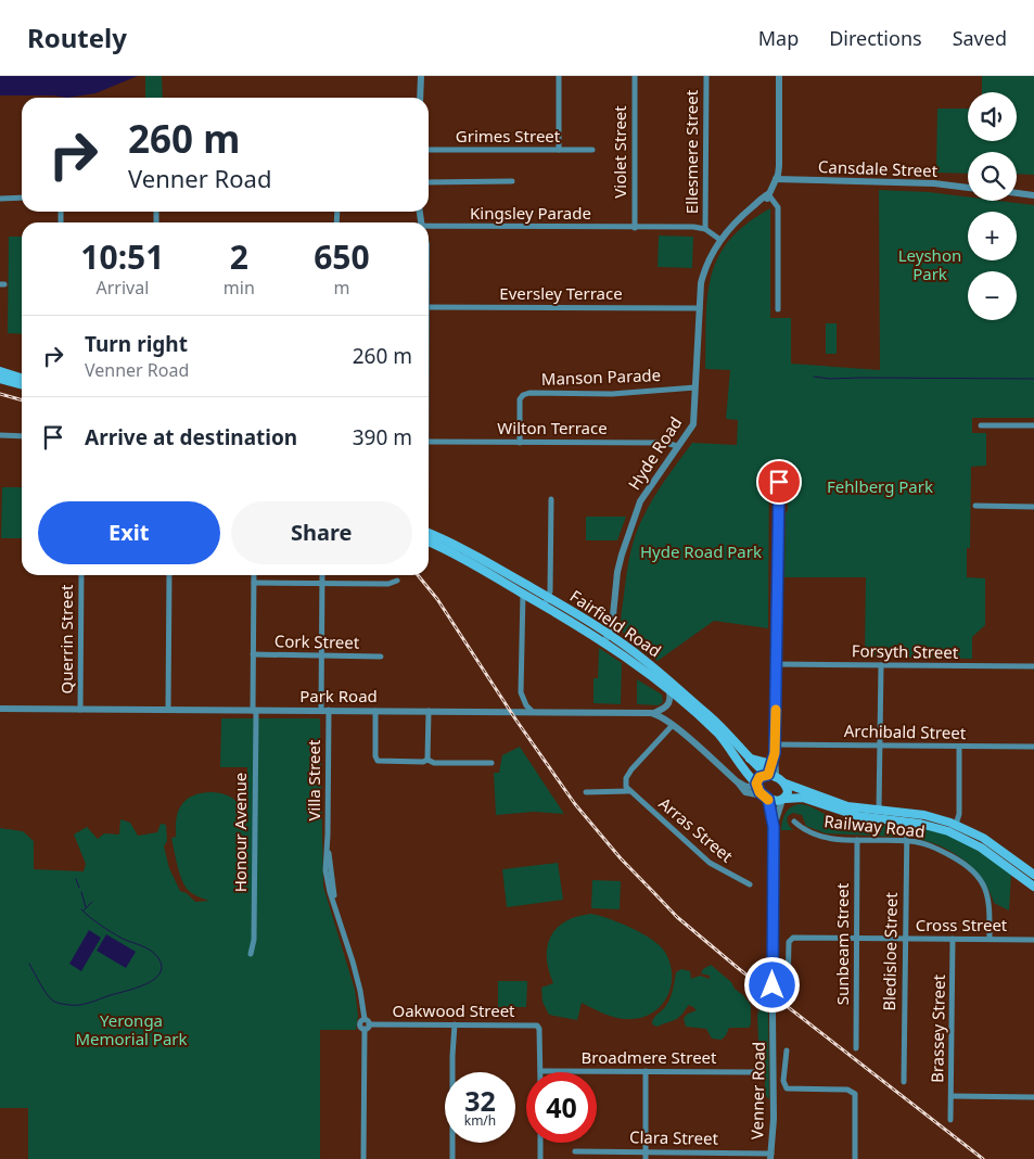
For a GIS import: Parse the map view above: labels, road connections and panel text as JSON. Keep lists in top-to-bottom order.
{
  "streets": {
    "main road": ["Fairfield Road"],
    "street": [
      "Grimes Street",
      "Violet Street",
      "Ellesmere Street",
      "Cansdale Street",
      "Kingsley Parade",
      "Eversley Terrace",
      "Manson Parade",
      "Wilton Terrace",
      "Hyde Road",
      "Querrin Street",
      "Cork Street",
      "Forsyth Street",
      "Park Road",
      "Archibald Street",
      "Villa Street",
      "Railway Road",
      "Arras Street",
      "Honour Avenue",
      "Cross Street",
      "Sunbeam Street",
      "Bledisloe Street",
      "Oakwood Street",
      "Brassey Street",
      "Broadmere Street",
      "Venner Road",
      "Clara Street"
    ]
  },
  "crossings": [
    ["Violet Street", "Kingsley Parade"],
    ["Ellesmere Street", "Kingsley Parade"],
    ["Cansdale Street", "Hyde Road"],
    ["Eversley Terrace", "Hyde Road"],
    ["Manson Parade", "Wilton Terrace"],
    ["Manson Parade", "Hyde Road"],
    ["Wilton Terrace", "Hyde Road"],
    ["Hyde Road", "Fairfield Road"],
    ["Fairfield Road", "Venner Road"],
    ["Querrin Street", "Park Road"],
    ["Cork Street", "Villa Street"],
    ["Cork Street", "Honour Avenue"],
    ["Park Road", "Villa Street"],
    ["Park Road", "Honour Avenue"],
    ["Villa Street", "Oakwood Street"],
    ["Railway Road", "Cross Street"],
    ["Railway Road", "Sunbeam Street"],
    ["Railway Road", "Bledisloe Street"],
    ["Cross Street", "Sunbeam Street"],
    ["Cross Street", "Bledisloe Street"],
    ["Cross Street", "Brassey Street"],
    ["Oakwood Street", "Broadmere Street"],
    ["Venner Road", "Clara Street"]
  ],
  "parks": [
    "Leyshon Park",
    "Fehlberg Park",
    "Hyde Road Park",
    "Yeronga Memorial Park"
  ],
  "page": {
    "header": "Routely",
    "nav": ["Map", "Directions", "Saved"],
    "map_buttons": ["+", "−"],
    "turn": ["260 m", "Venner Road"],
    "eta": [
      "10:51",
      "Arrival",
      "2",
      "min",
      "650",
      "m"
    ],
    "list": [
      {
        "name": "Turn right",
        "note": "Venner Road",
        "value": "260 m"
      },
      {
        "name": "Arrive at destination",
        "value": "390 m"
      }
    ],
    "buttons": ["Exit", "Share"],
    "speed": "32 km/h",
    "limit": "40"
  }
}
